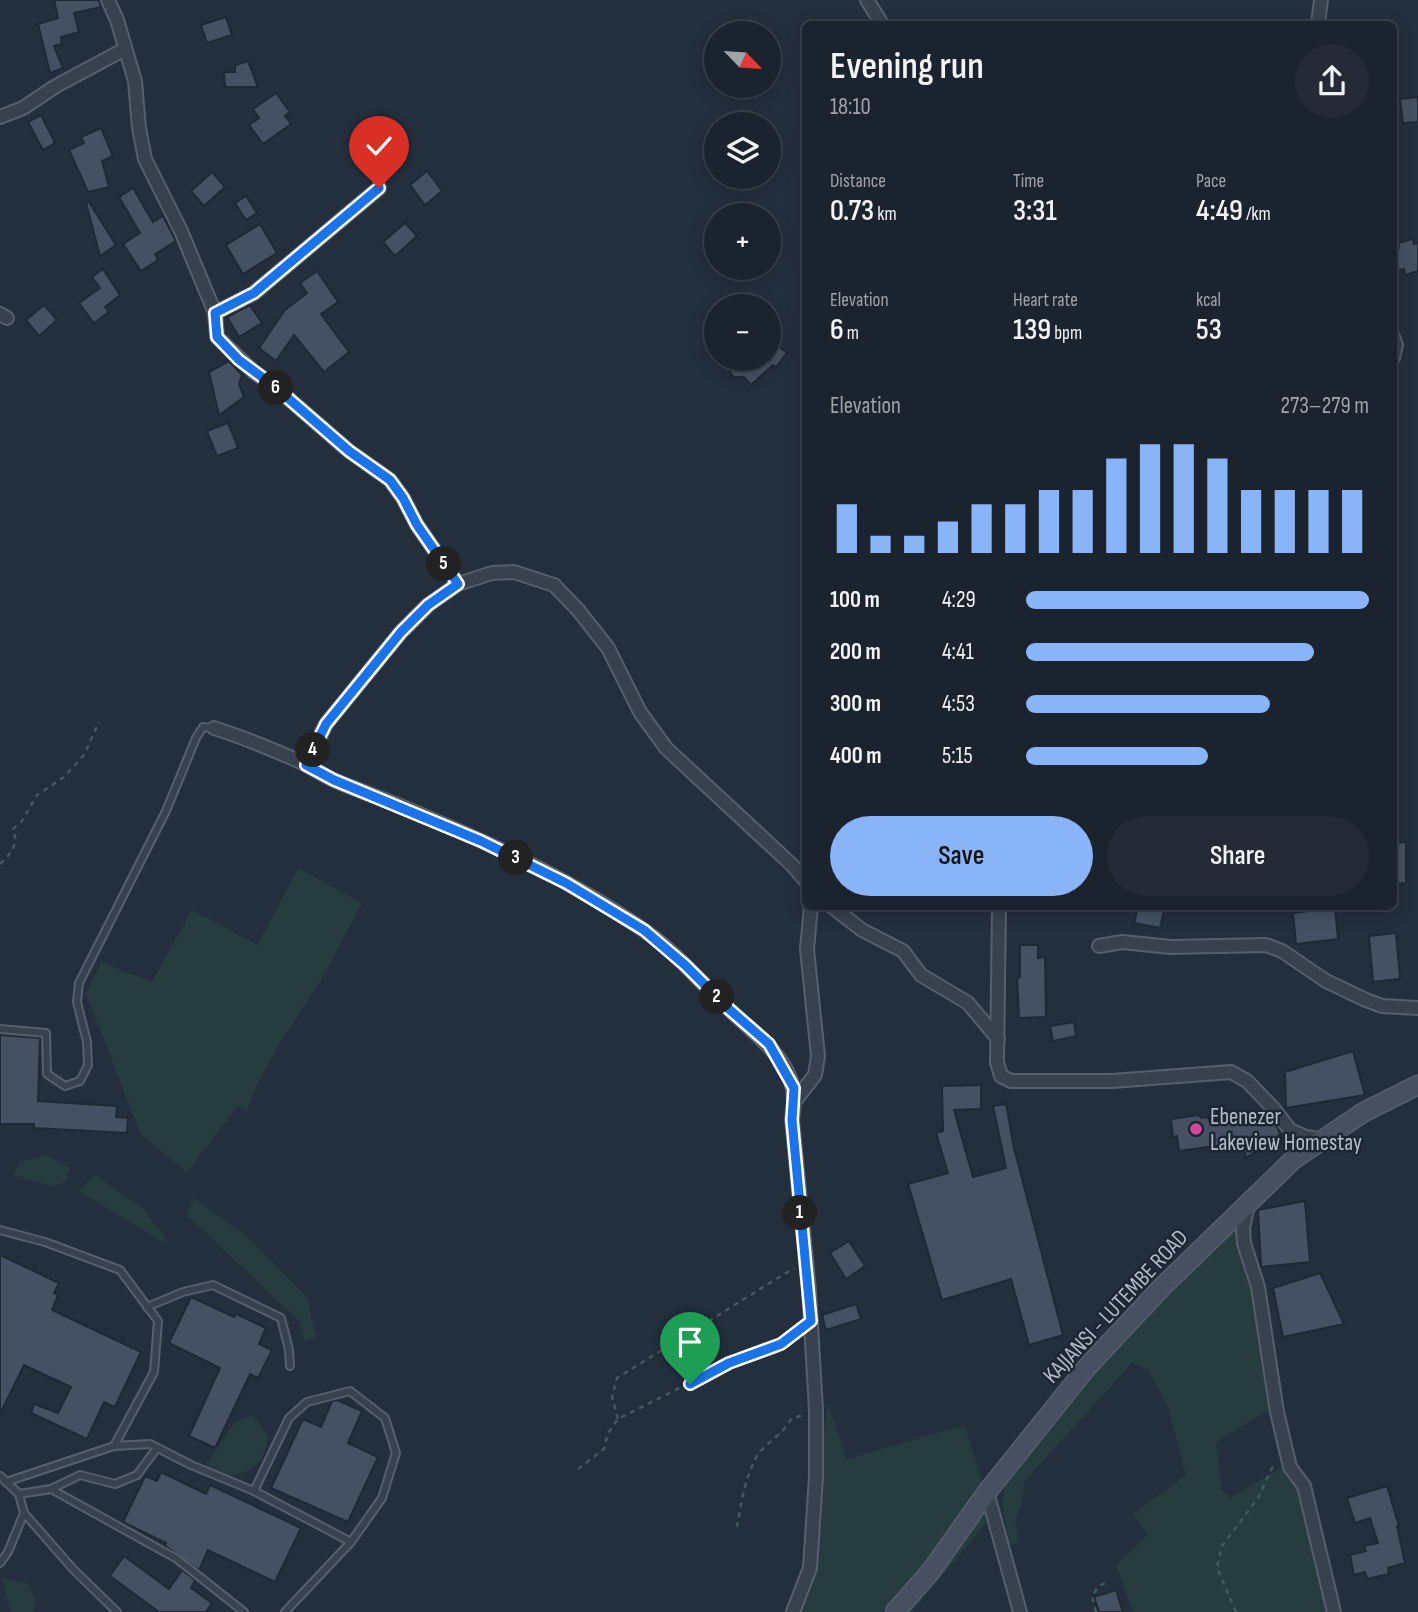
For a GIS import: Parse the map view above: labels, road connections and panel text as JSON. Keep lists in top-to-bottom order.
{
  "streets": {
    "street": ["KAJJANSI - LUTEMBE ROAD"]
  },
  "places": ["Ebenezer Lakeview Homestay"],
  "north": "bottom right",
  "page": {
    "map_buttons": ["+", "−"],
    "heading": ["Evening run", "18:10"],
    "stats": [
      ["Distance", "0.73 km"],
      ["Time", "3:31"],
      ["Pace", "4:49 /km"],
      ["Elevation", "6 m"],
      ["Heart rate", "139 bpm"],
      ["kcal", "53"]
    ],
    "pins": [
      "6",
      "5",
      "4",
      "3",
      "2",
      "1"
    ],
    "chart": ["Elevation", "273–279 m"],
    "list": [
      {
        "name": "100 m",
        "note": "4:29"
      },
      {
        "name": "200 m",
        "note": "4:41"
      },
      {
        "name": "300 m",
        "note": "4:53"
      },
      {
        "name": "400 m",
        "note": "5:15"
      }
    ],
    "buttons": ["Save", "Share"]
  }
}
